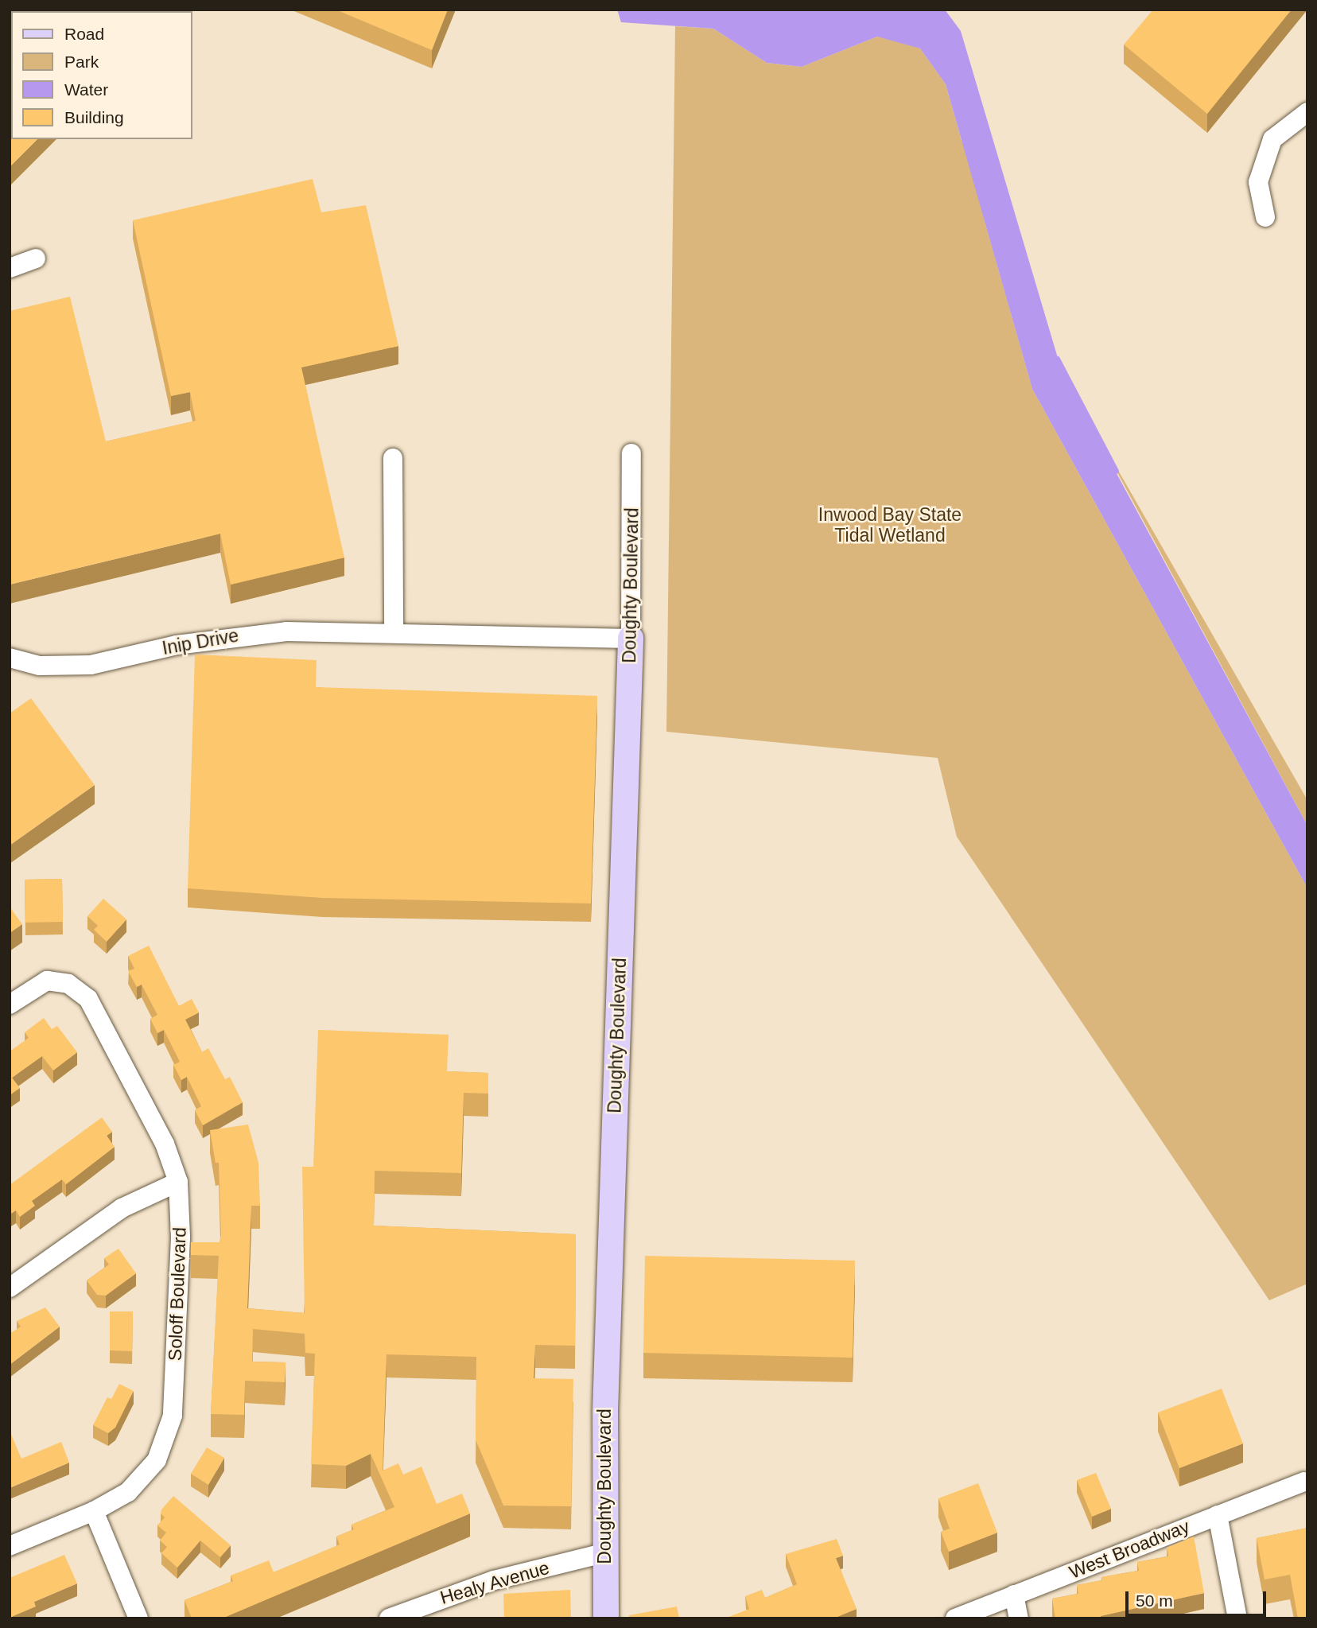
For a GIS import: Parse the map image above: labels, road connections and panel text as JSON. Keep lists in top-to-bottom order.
{
  "streets": {
    "main road": ["Doughty Boulevard"],
    "street": [
      "Inip Drive",
      "Soloff Boulevard",
      "West Broadway",
      "Healy Avenue"
    ]
  },
  "crossings": [
    ["Doughty Boulevard", "Inip Drive"],
    ["Doughty Boulevard", "Healy Avenue"]
  ],
  "parks": ["Inwood Bay State Tidal Wetland"],
  "legend": [
    "Road",
    "Park",
    "Water",
    "Building"
  ],
  "scale_bar": "50 m"
}
